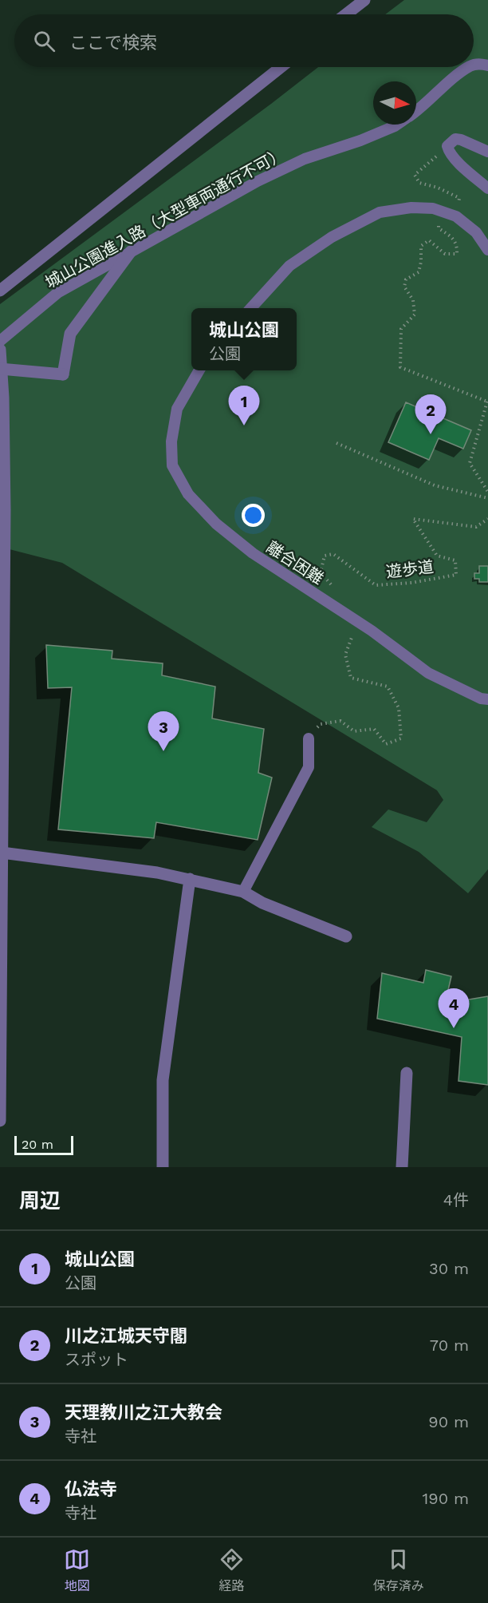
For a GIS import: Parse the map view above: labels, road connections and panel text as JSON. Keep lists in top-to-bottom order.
{
  "streets": {
    "lane": ["城山公園進入路（大型車両通行不可）", "離合困難"],
    "path": ["遊歩道"]
  },
  "scale_bar": "20 m",
  "north": "right",
  "page": {
    "search": "ここで検索",
    "popup": ["城山公園", "公園"],
    "pins": [
      "1",
      "2",
      "3",
      "4"
    ],
    "scale": "20 m",
    "heading": ["周辺", "4件"],
    "list": [
      {
        "mark": "1",
        "name": "城山公園",
        "note": "公園",
        "value": "30 m"
      },
      {
        "mark": "2",
        "name": "川之江城天守閣",
        "note": "スポット",
        "value": "70 m"
      },
      {
        "mark": "3",
        "name": "天理教川之江大教会",
        "note": "寺社",
        "value": "90 m"
      },
      {
        "mark": "4",
        "name": "仏法寺",
        "note": "寺社",
        "value": "190 m"
      }
    ],
    "nav": ["地図", "経路", "保存済み"]
  }
}
